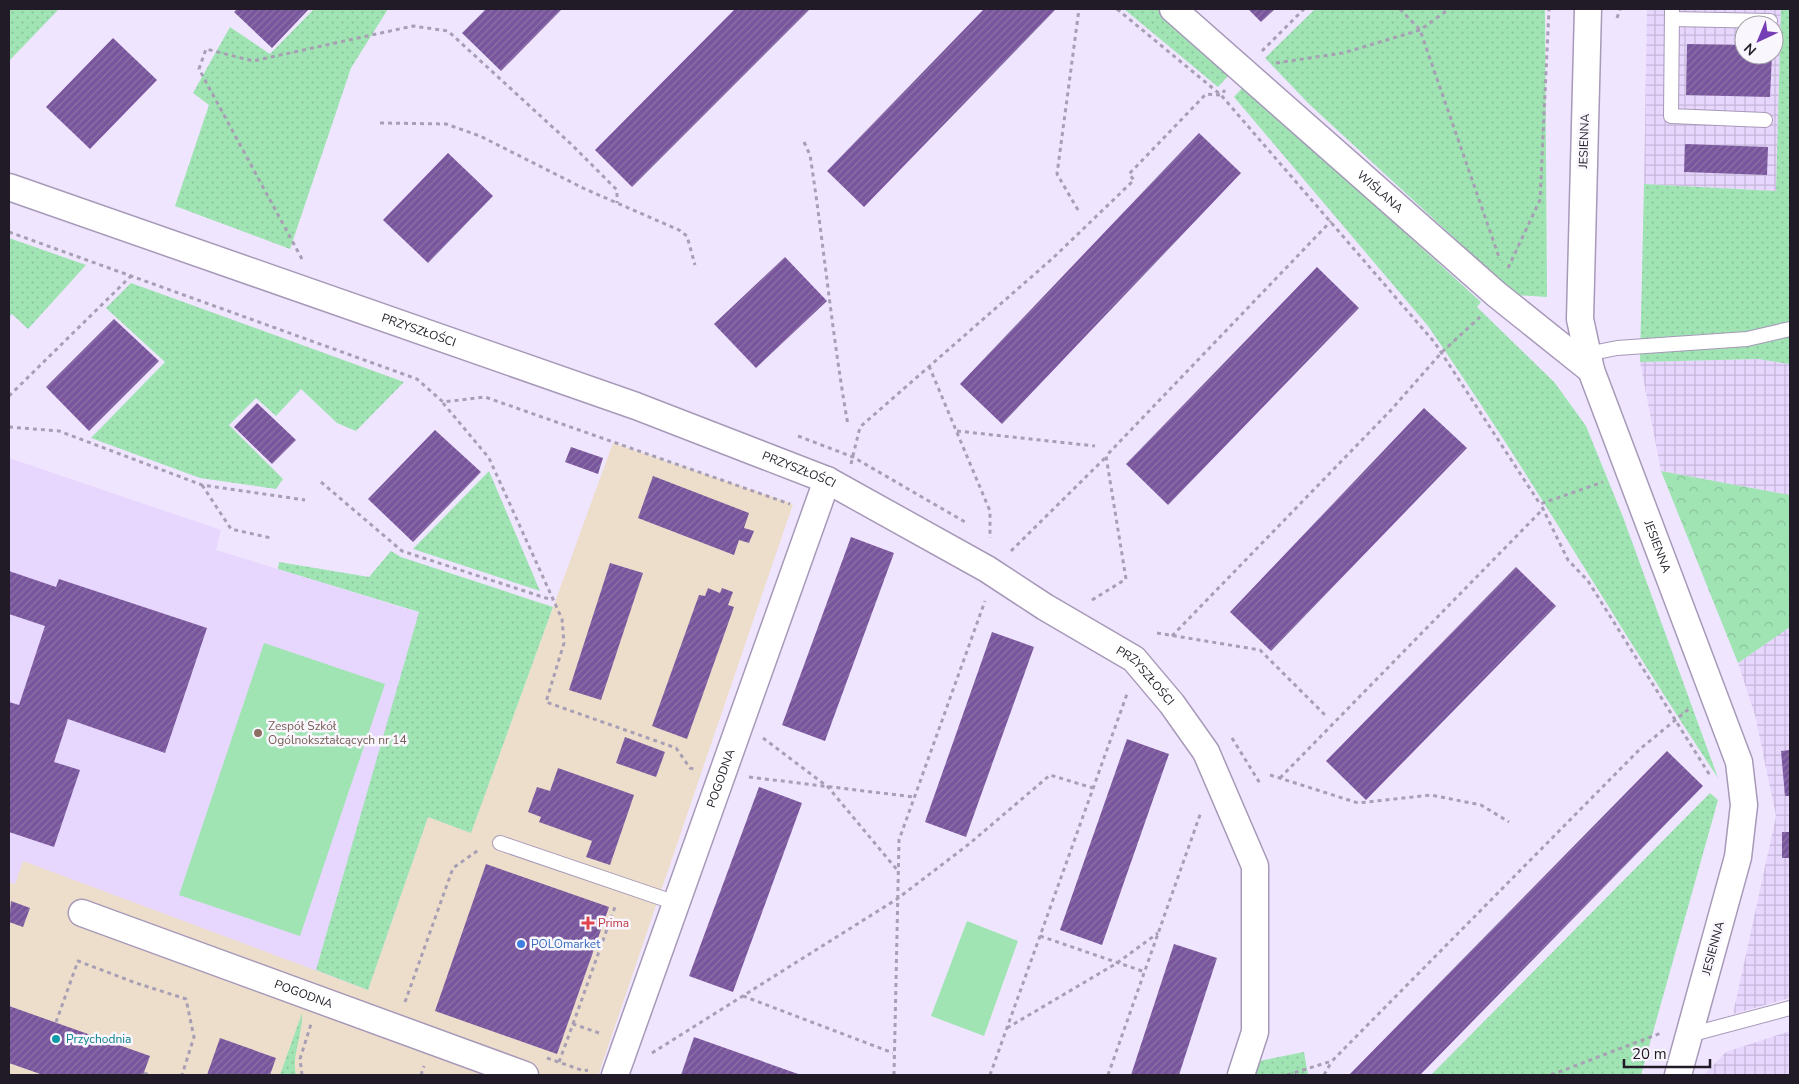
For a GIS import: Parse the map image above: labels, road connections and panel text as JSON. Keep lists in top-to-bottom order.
{
  "streets": {
    "street": [
      "JESIENNA",
      "WIŚLANA",
      "PRZYSZŁOŚCI",
      "POGODNA"
    ]
  },
  "crossings": [
    ["JESIENNA", "WIŚLANA"],
    ["PRZYSZŁOŚCI", "POGODNA"]
  ],
  "places": {
    "other": ["Zespół Szkół Ogólnokształcących nr 14", "POLOmarket", "Przychodnia"],
    "health": ["Prima"]
  },
  "scale_bar": "20 m",
  "north": "bottom left"
}
